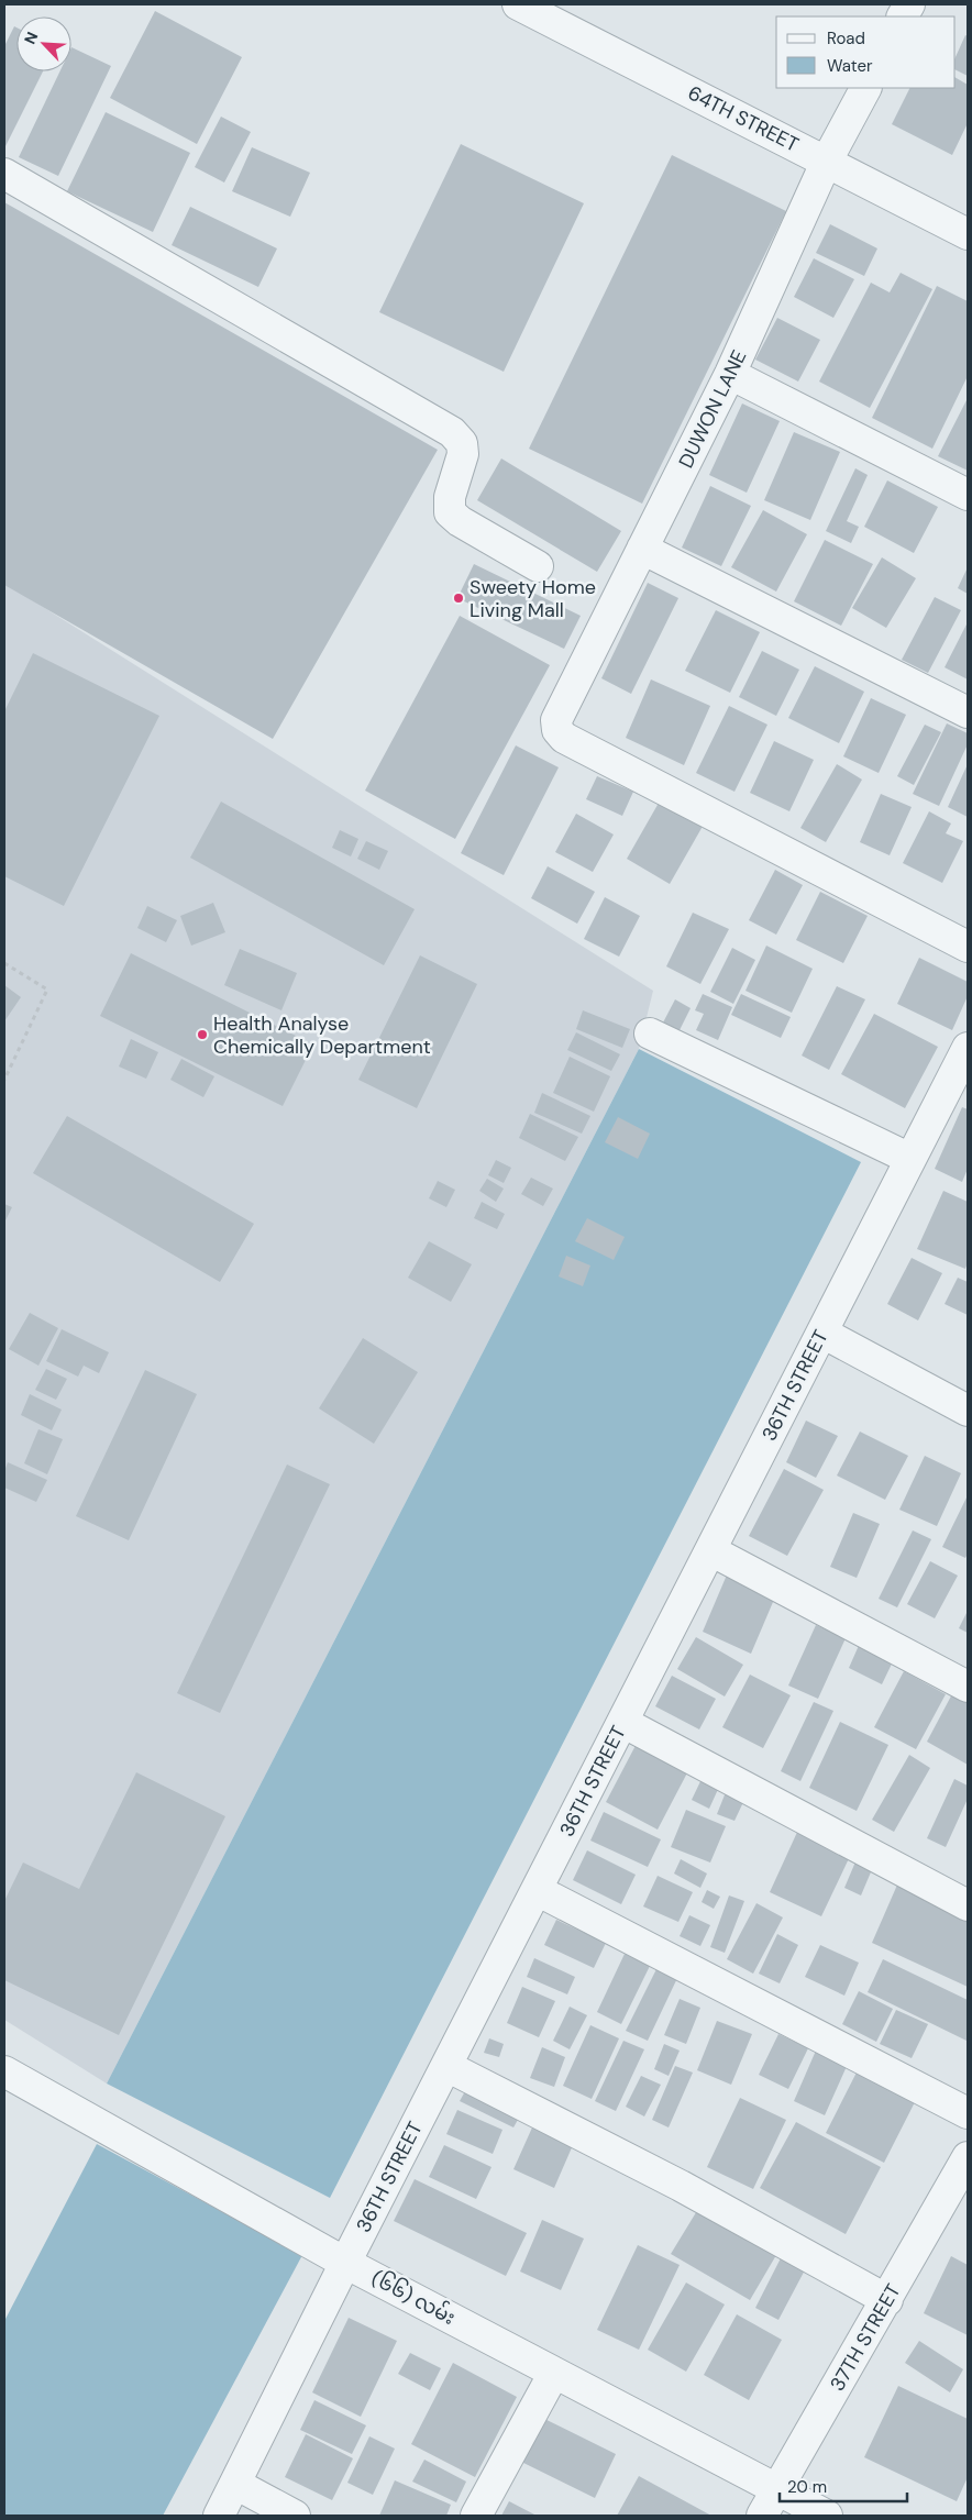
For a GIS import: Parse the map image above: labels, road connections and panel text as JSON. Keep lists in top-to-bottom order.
{
  "streets": {
    "street": [
      "64TH STREET",
      "DUWON LANE",
      "36TH STREET",
      "(၆၆) လမ်း",
      "37TH STREET"
    ]
  },
  "crossings": [
    ["64TH STREET", "DUWON LANE"],
    ["36TH STREET", "(၆၆) လမ်း"],
    ["(၆၆) လမ်း", "37TH STREET"]
  ],
  "places": ["Sweety Home Living Mall", "Health Analyse Chemically Department"],
  "legend": ["Road", "Water"],
  "scale_bar": "20 m",
  "north": "top left"
}
